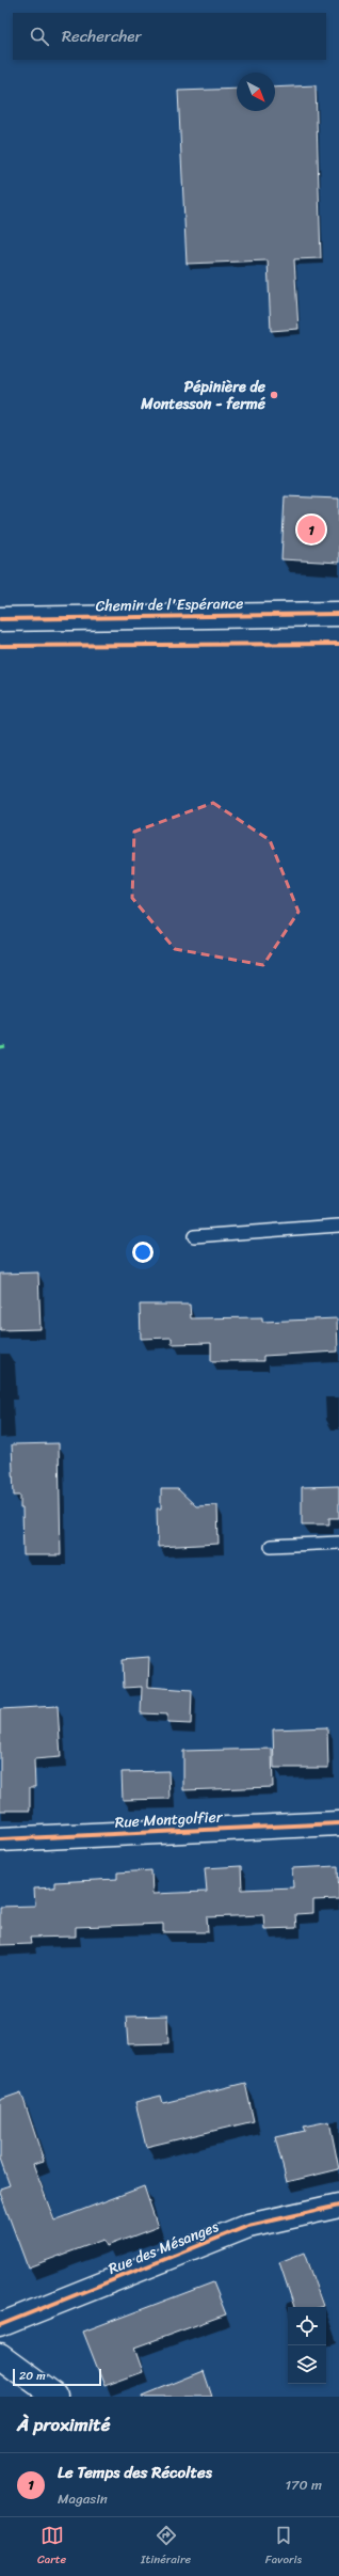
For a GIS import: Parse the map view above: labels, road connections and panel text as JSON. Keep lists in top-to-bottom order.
{
  "streets": {
    "street": ["Chemin de l'Espérance", "Rue Montgolfier", "Rue des Mésanges"]
  },
  "places": ["Pépinière de Montesson - fermé"],
  "scale_bar": "20 m",
  "north": "bottom right",
  "page": {
    "search": "Rechercher",
    "pins": "1",
    "scale": "20 m",
    "heading": "À proximité",
    "list": [
      {
        "mark": "1",
        "name": "Le Temps des Récoltes",
        "note": "Magasin",
        "value": "170 m"
      }
    ],
    "nav": ["Carte", "Itinéraire", "Favoris"]
  }
}
